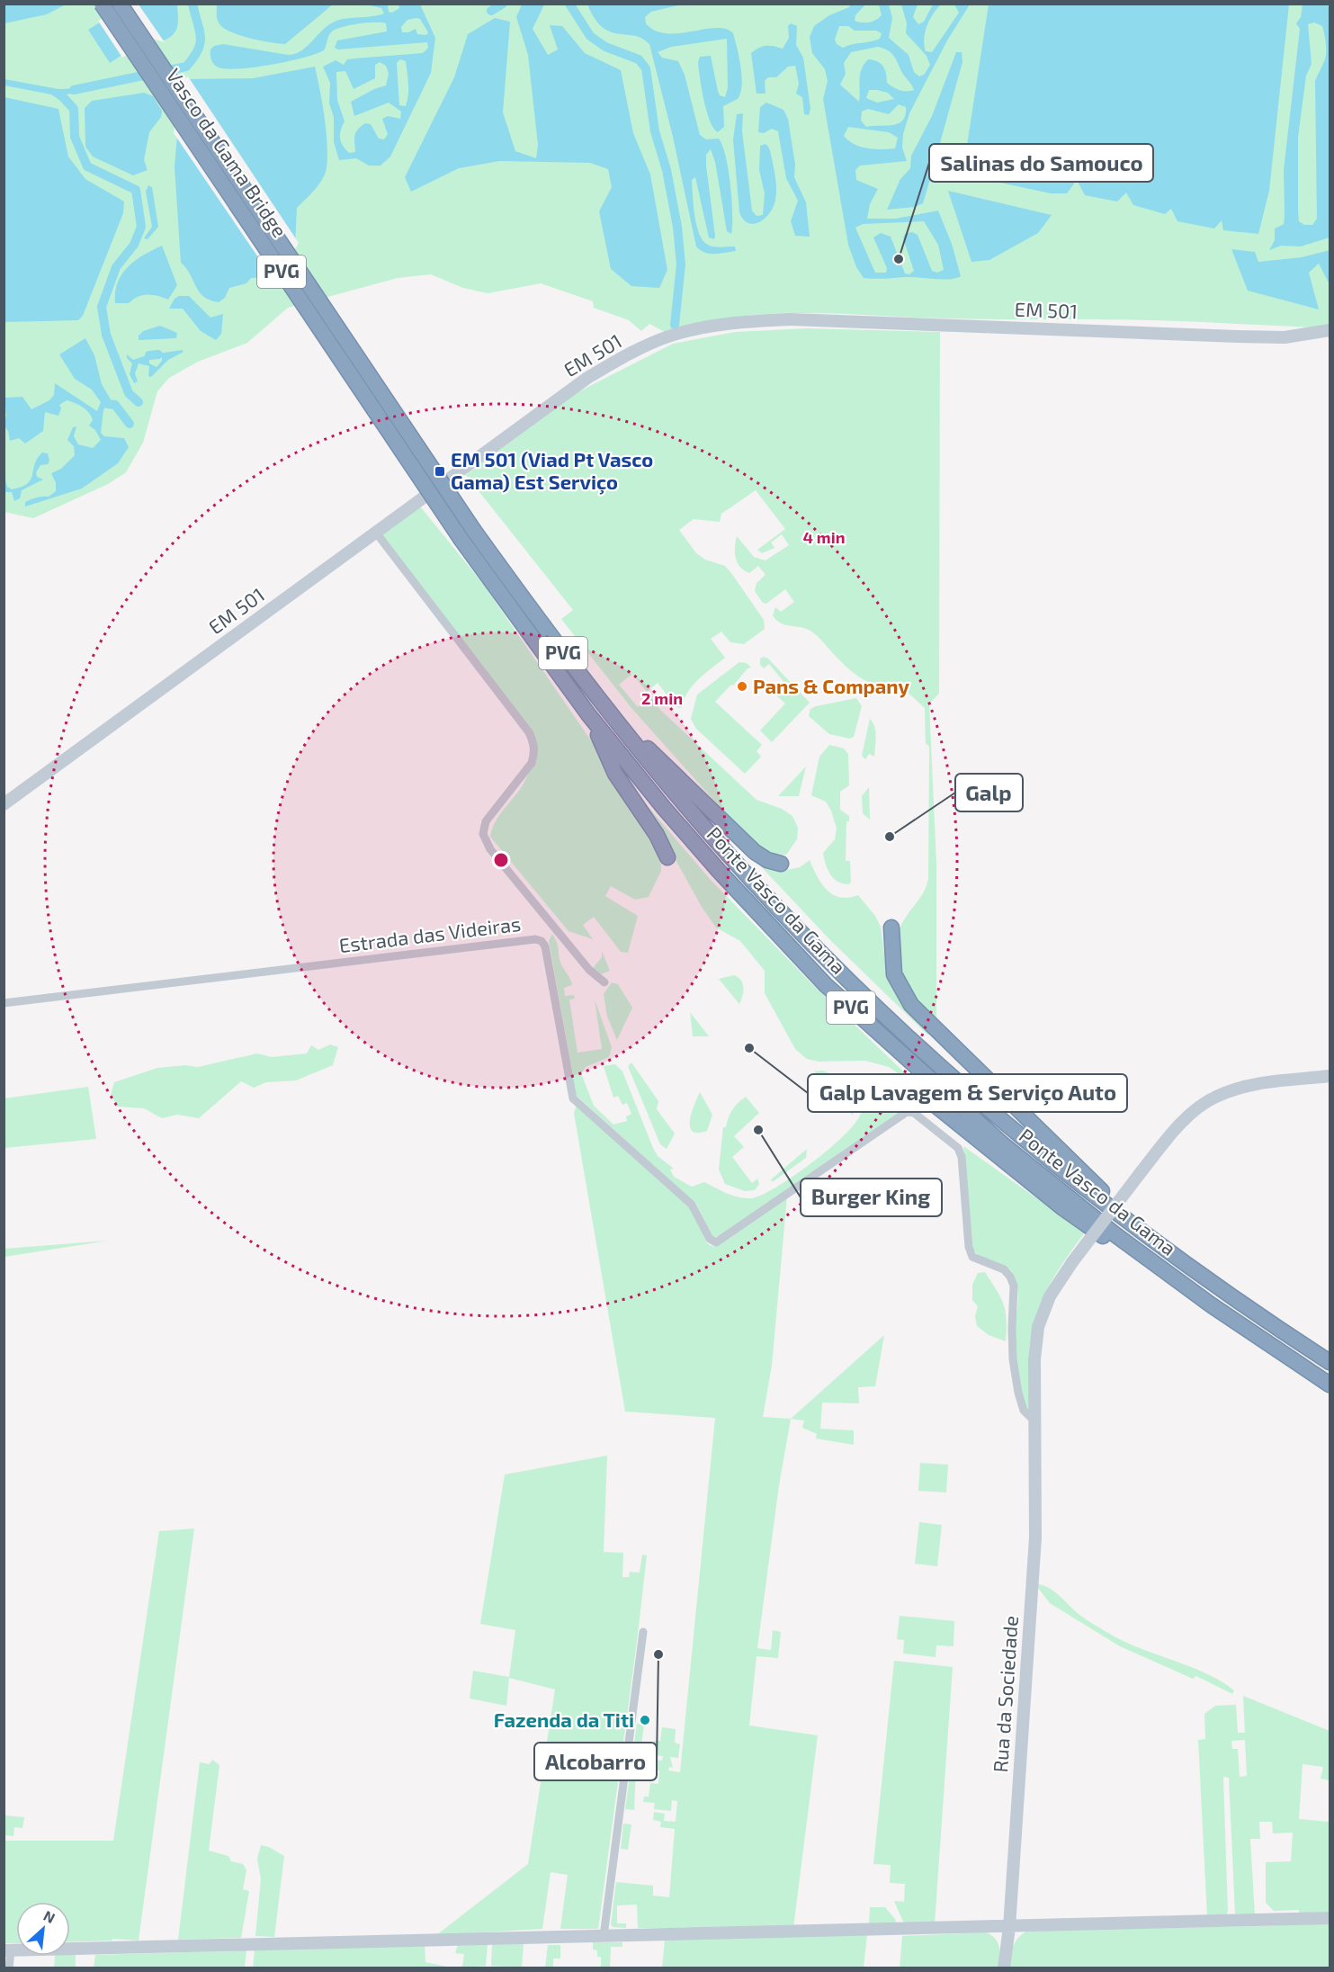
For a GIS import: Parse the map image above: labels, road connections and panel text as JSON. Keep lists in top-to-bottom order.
{
  "streets": {
    "highway": ["Vasco da Gama Bridge", "PVG", "Ponte Vasco da Gama"],
    "main road": ["EM 501", "Rua da Sociedade"],
    "street": ["Estrada das Videiras"]
  },
  "crossings": [
    ["Vasco da Gama Bridge", "Ponte Vasco da Gama"],
    ["Estrada das Videiras", "Rua da Sociedade"]
  ],
  "places": {
    "other": [
      "Salinas do Samouco",
      "Pans & Company",
      "Galp",
      "Galp Lavagem & Serviço Auto",
      "Burger King",
      "Alcobarro",
      "Fazenda da Titi"
    ],
    "transit": ["EM 501 (Viad Pt Vasco Gama) Est Serviço"]
  },
  "north": "top right",
  "rings": ["4 min", "2 min"]
}
